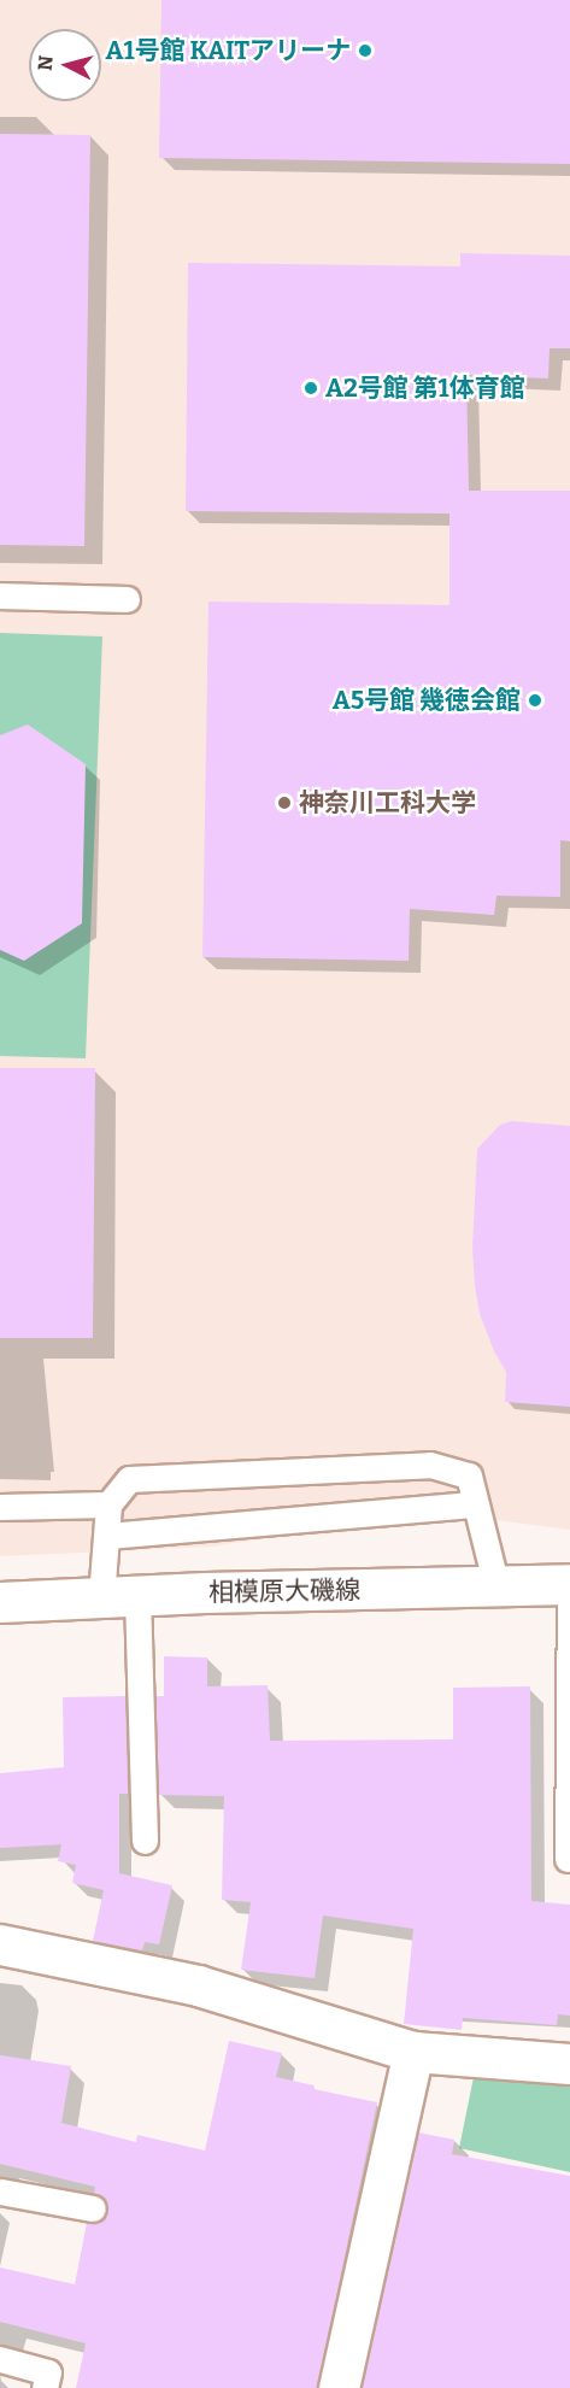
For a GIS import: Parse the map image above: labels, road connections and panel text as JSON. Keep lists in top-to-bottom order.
{
  "streets": {
    "street": ["相模原大磯線"]
  },
  "places": [
    "A1号館 KAITアリーナ",
    "A2号館 第1体育館",
    "A5号館 幾徳会館",
    "神奈川工科大学"
  ],
  "north": "left"
}
